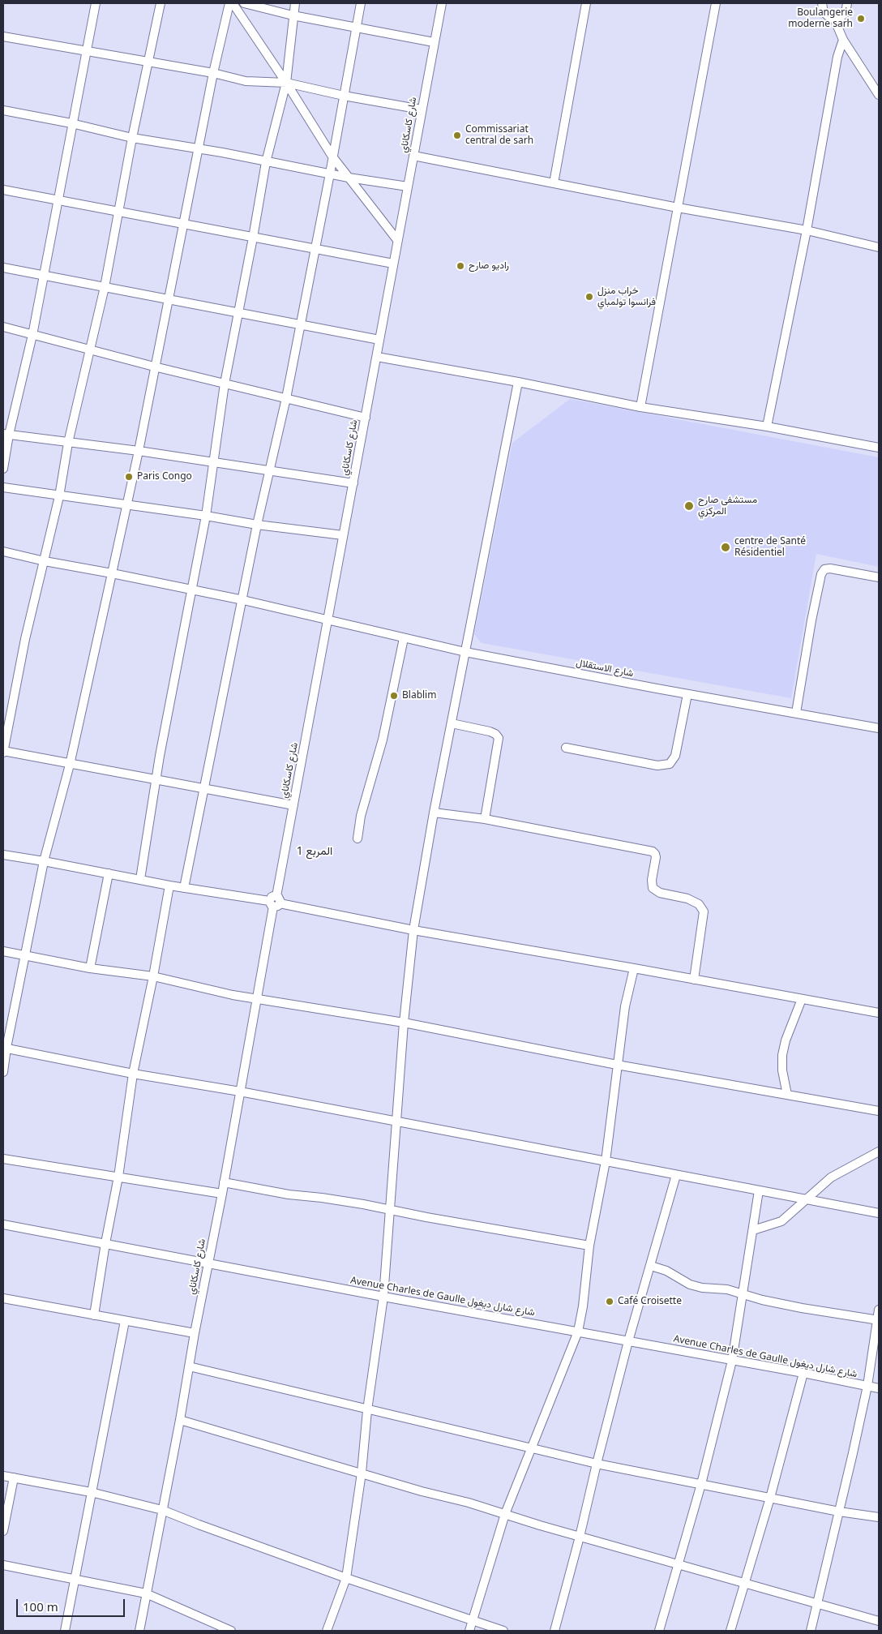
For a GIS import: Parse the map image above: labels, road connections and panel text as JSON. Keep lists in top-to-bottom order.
{
  "streets": {
    "street": ["شارع كاسكاناي", "شارع الاستقلال", "Avenue Charles de Gaulle شارع شارل ديغول"]
  },
  "crossings": [
    ["شارع كاسكاناي", "شارع الاستقلال"],
    ["شارع كاسكاناي", "Avenue Charles de Gaulle شارع شارل ديغول"]
  ],
  "districts": ["المربع 1"],
  "places": [
    "Boulangerie moderne sarh",
    "Commissariat central de sarh",
    "راديو صارح",
    "خراب منزل فرانسوا تولمباي",
    "Paris Congo",
    "مستشفى صارح المركزي",
    "centre de Santé Résidentiel",
    "Blablim",
    "Café Croisette"
  ],
  "scale_bar": "100 m"
}
